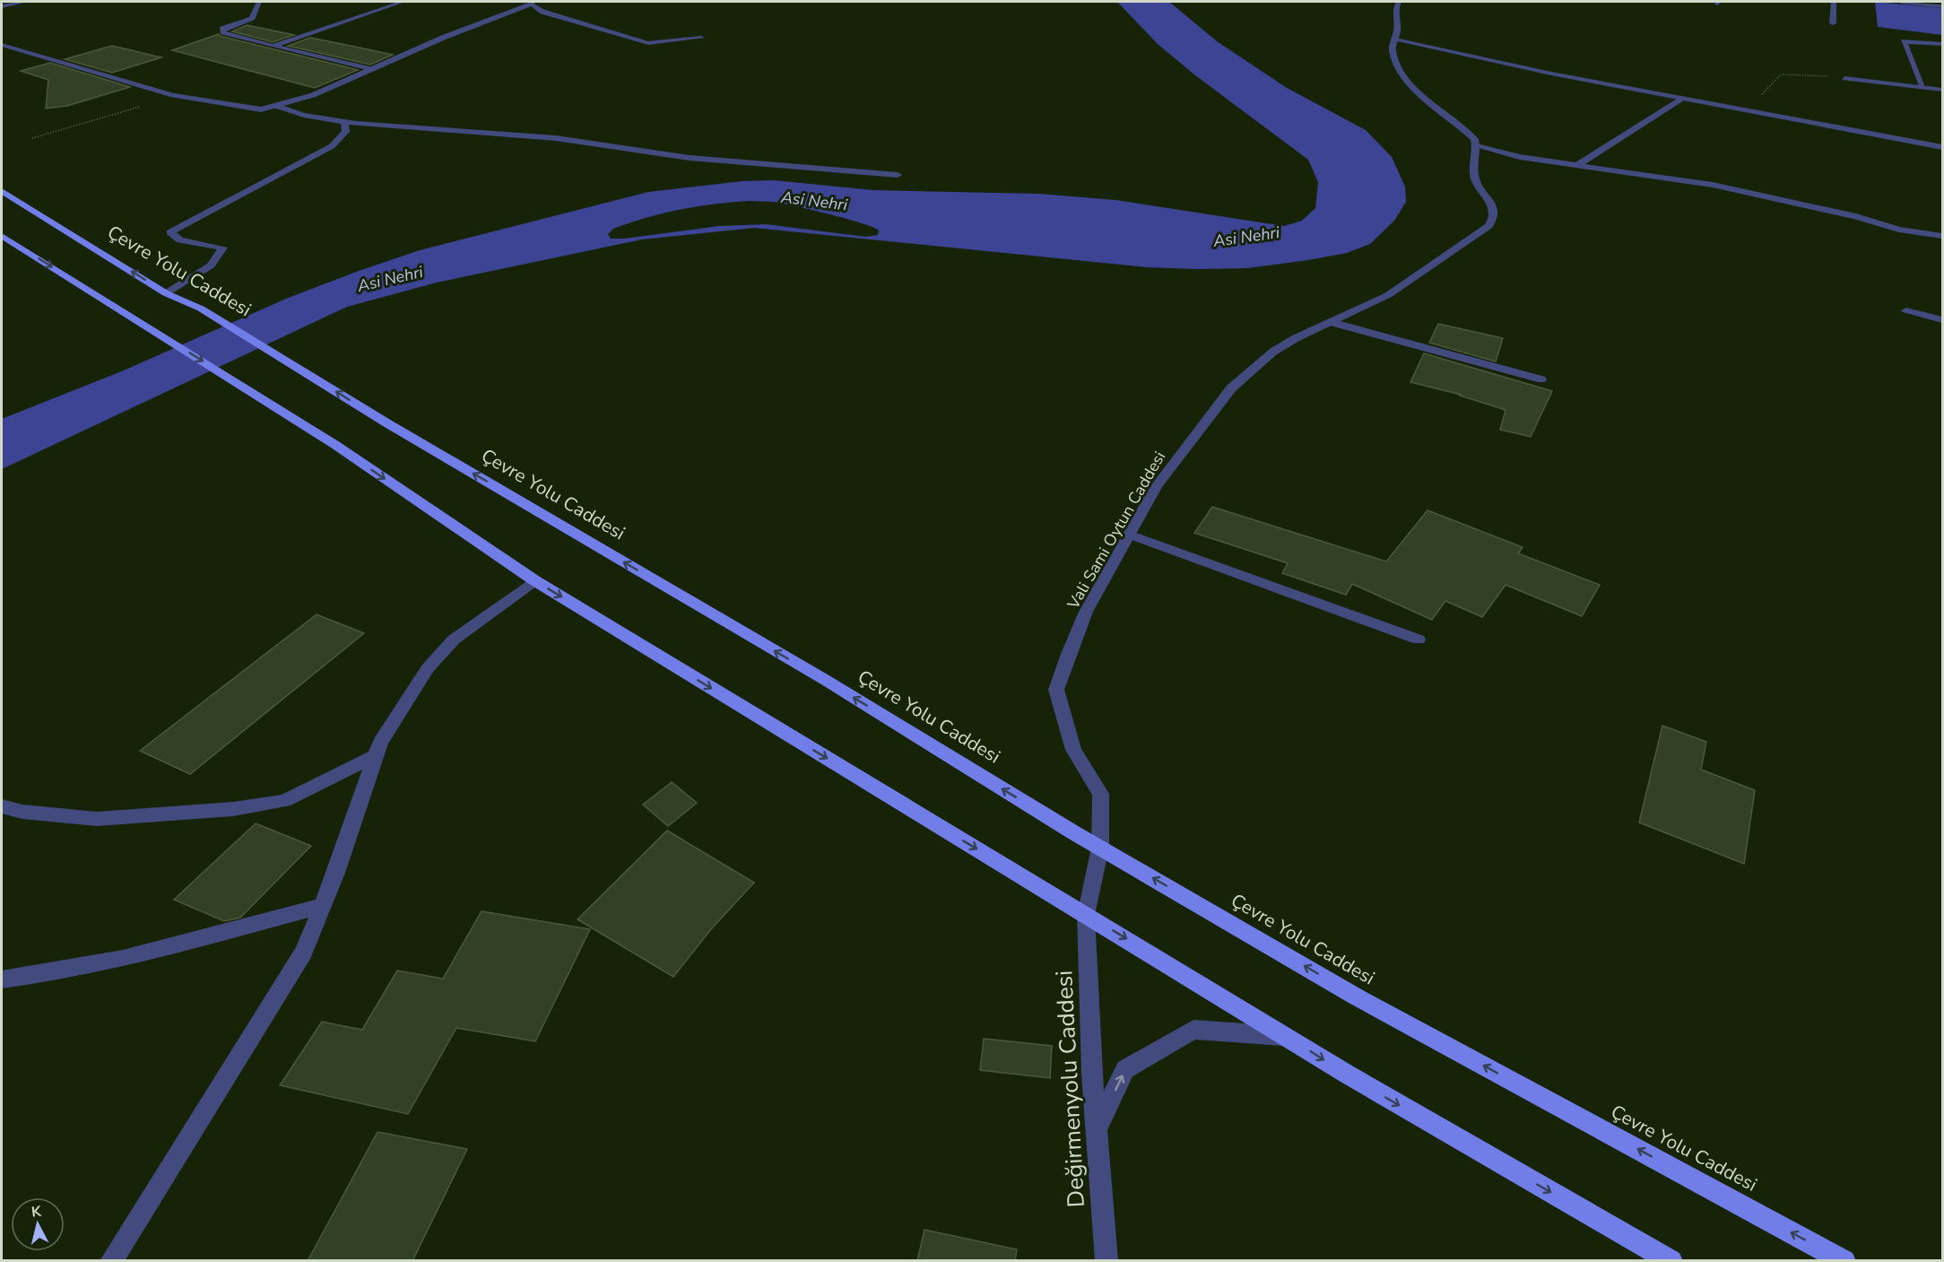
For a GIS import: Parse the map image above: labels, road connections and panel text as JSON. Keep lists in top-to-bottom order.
{
  "streets": {
    "highway": ["Çevre Yolu Caddesi"],
    "street": ["Vali Sami Oytun Caddesi", "Değirmenyolu Caddesi"]
  },
  "crossings": [
    ["Çevre Yolu Caddesi", "Vali Sami Oytun Caddesi"],
    ["Vali Sami Oytun Caddesi", "Değirmenyolu Caddesi"]
  ],
  "water": ["Asi Nehri"],
  "north": "top"
}
